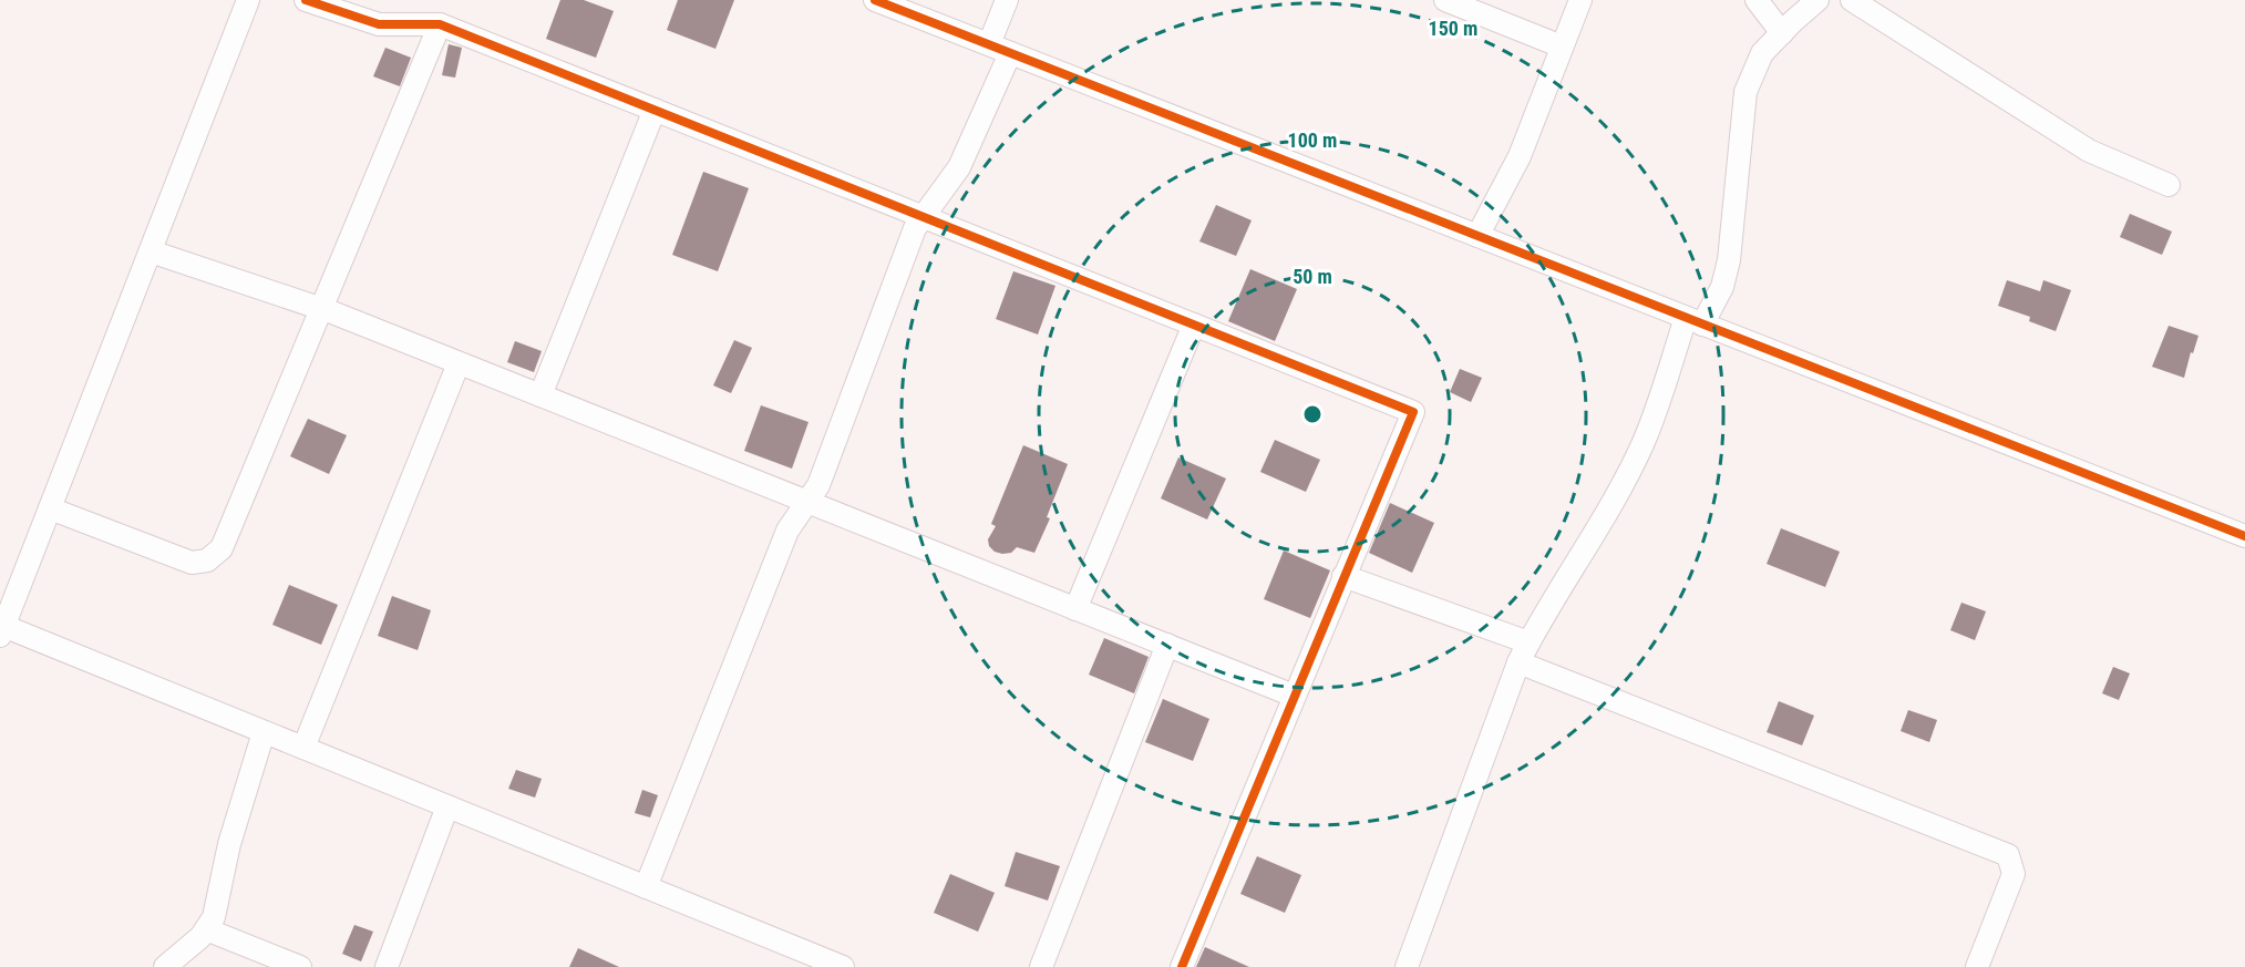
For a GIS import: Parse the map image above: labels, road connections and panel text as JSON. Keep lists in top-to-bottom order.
{
  "rings": ["150 m", "100 m", "50 m"]
}
